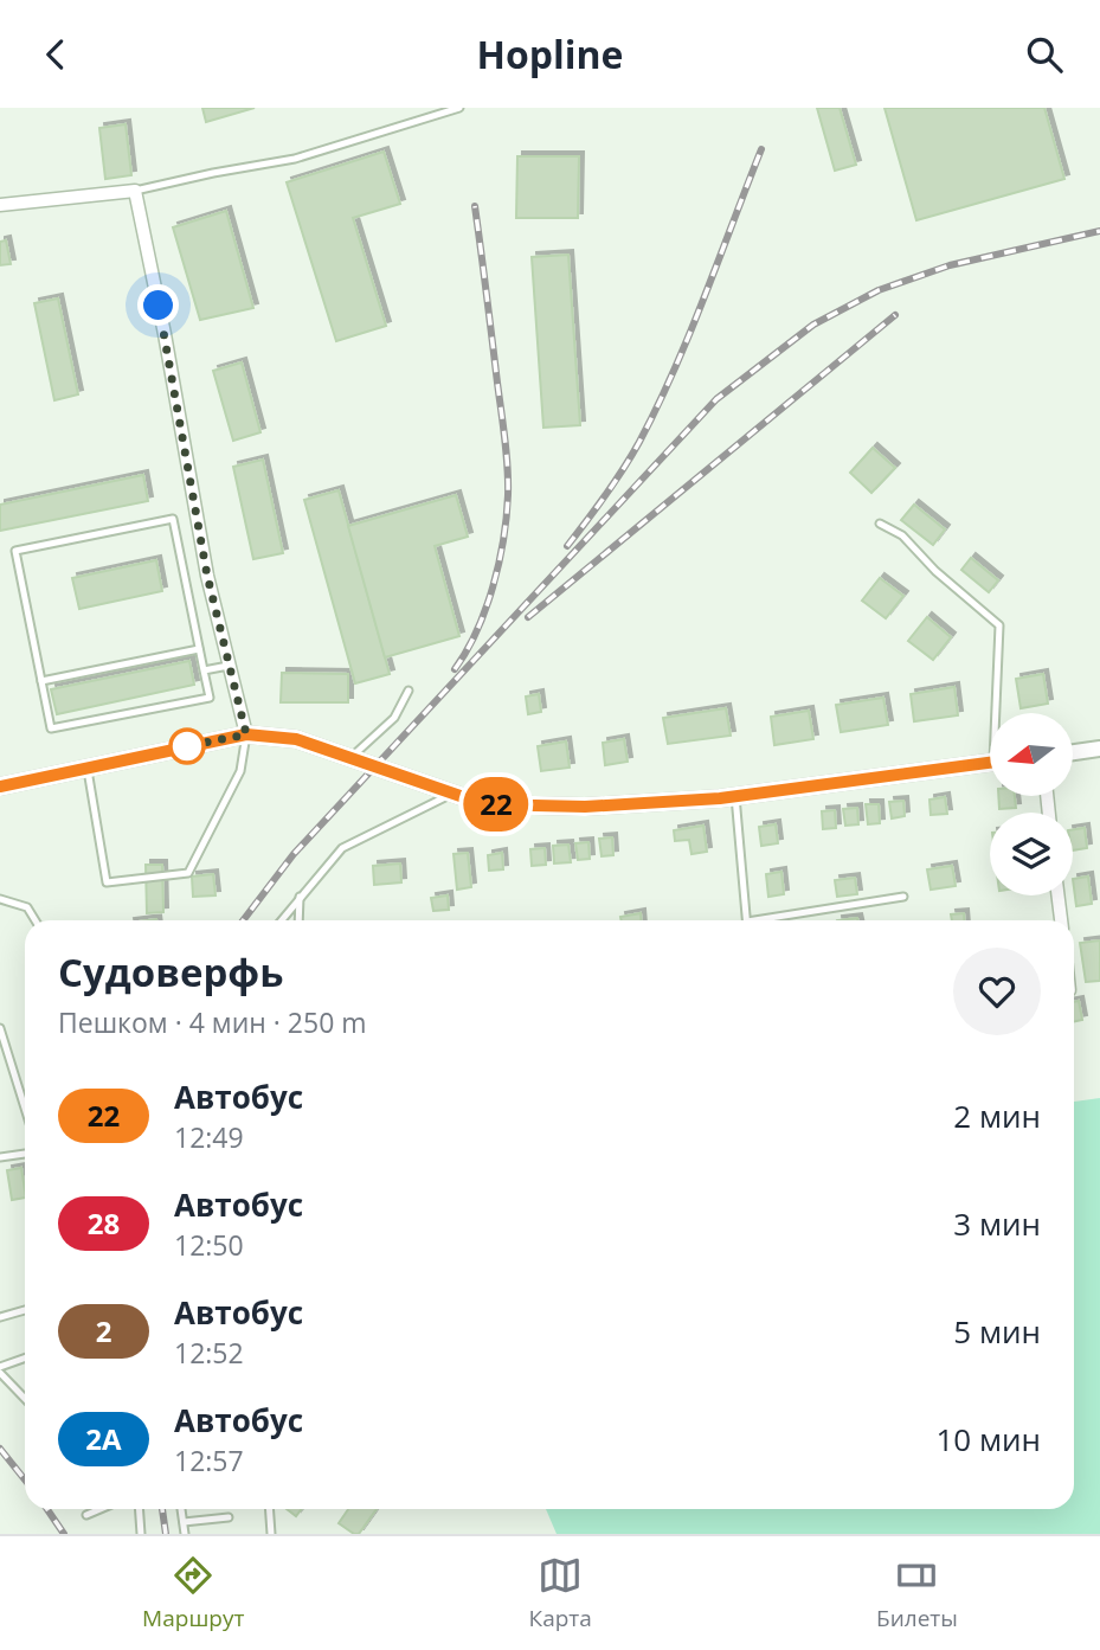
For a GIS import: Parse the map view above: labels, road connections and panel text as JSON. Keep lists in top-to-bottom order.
{
  "lines": ["bus line 22"],
  "north": "left",
  "page": {
    "header": "Hopline",
    "on_map": "22",
    "heading": ["Судоверфь", "Пешком · 4 мин · 250 m"],
    "list": [
      {
        "mark": "22",
        "name": "Автобус",
        "note": "12:49",
        "value": "2 мин"
      },
      {
        "mark": "28",
        "name": "Автобус",
        "note": "12:50",
        "value": "3 мин"
      },
      {
        "mark": "2",
        "name": "Автобус",
        "note": "12:52",
        "value": "5 мин"
      },
      {
        "mark": "2А",
        "name": "Автобус",
        "note": "12:57",
        "value": "10 мин"
      }
    ],
    "tabs": ["Маршрут", "Карта", "Билеты"]
  }
}
